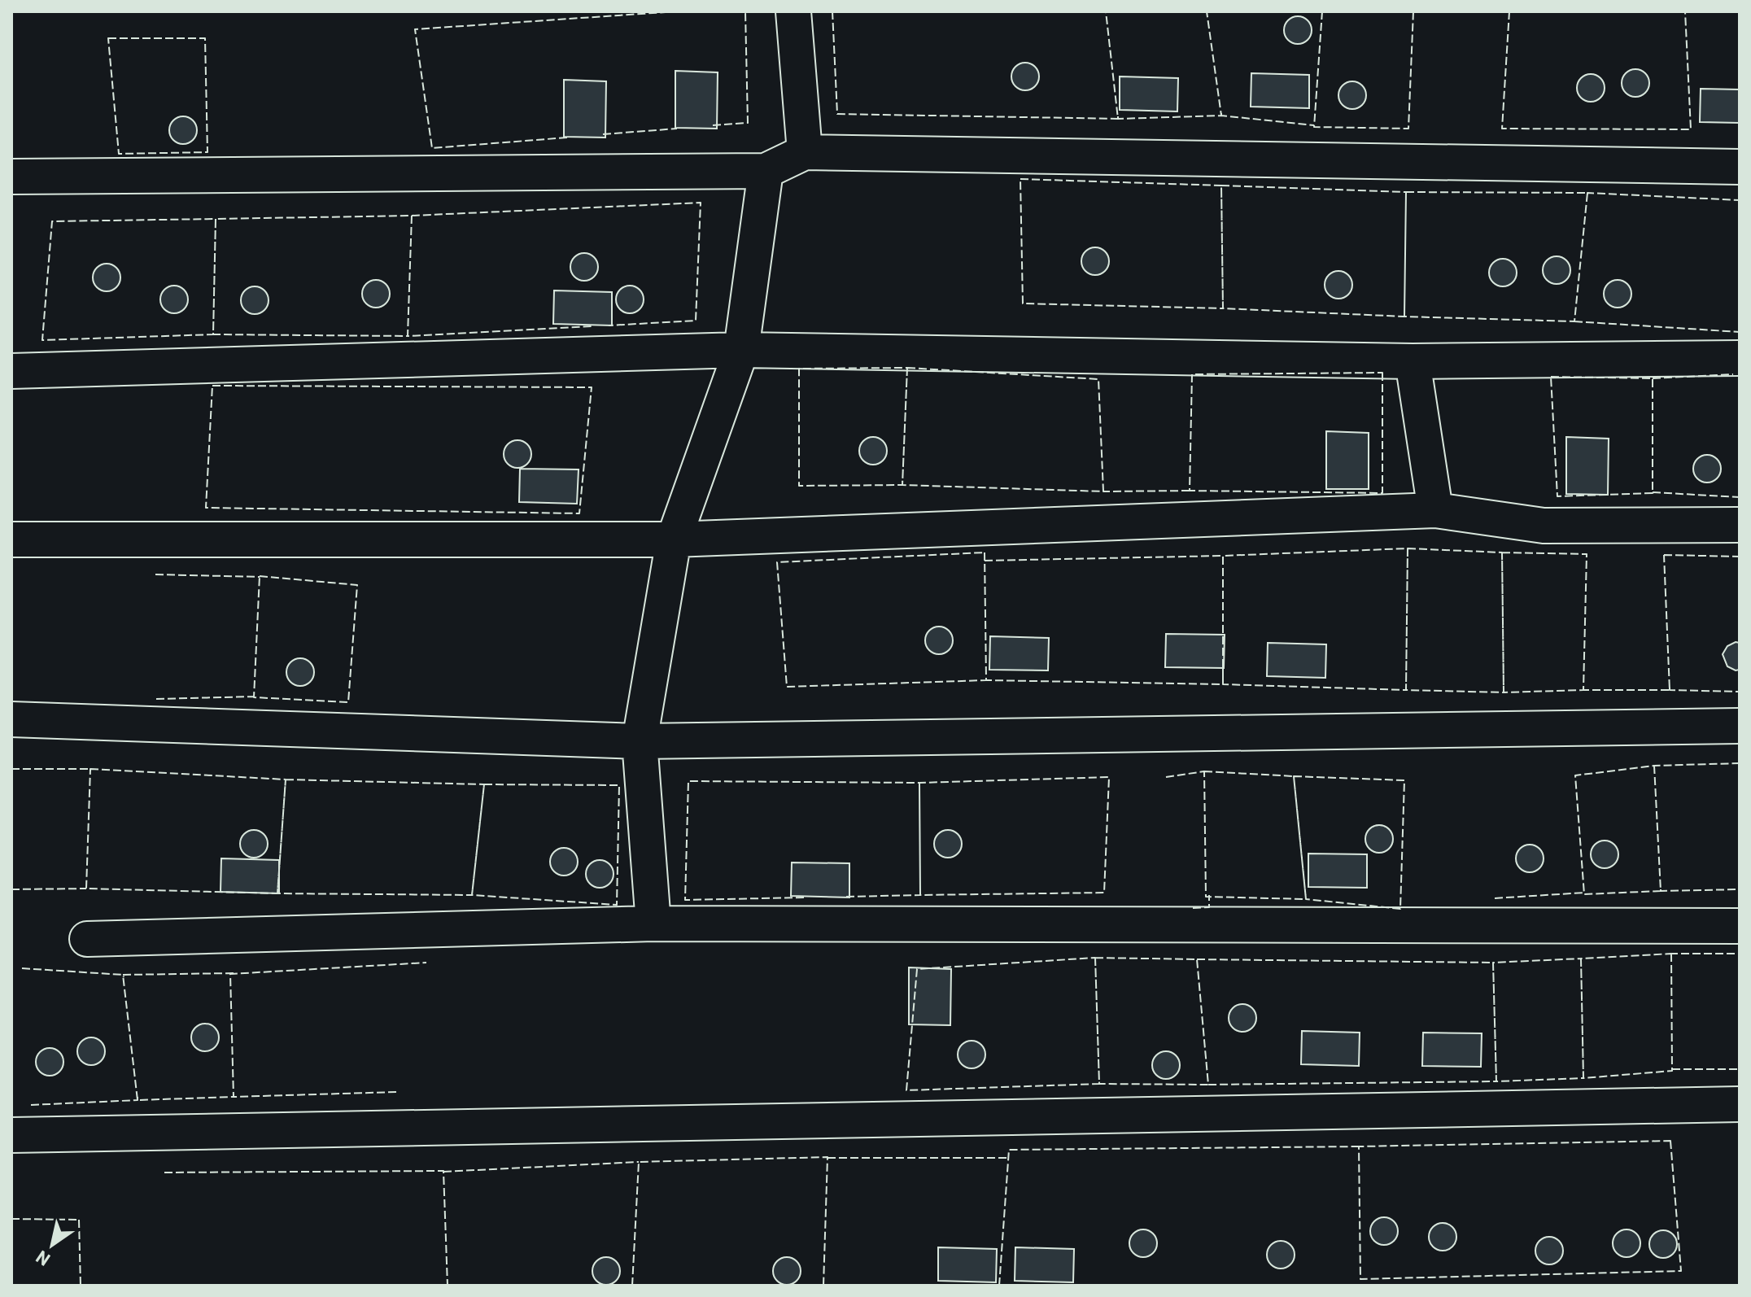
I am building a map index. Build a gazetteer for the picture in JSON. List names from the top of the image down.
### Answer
{
  "north": "bottom left"
}
